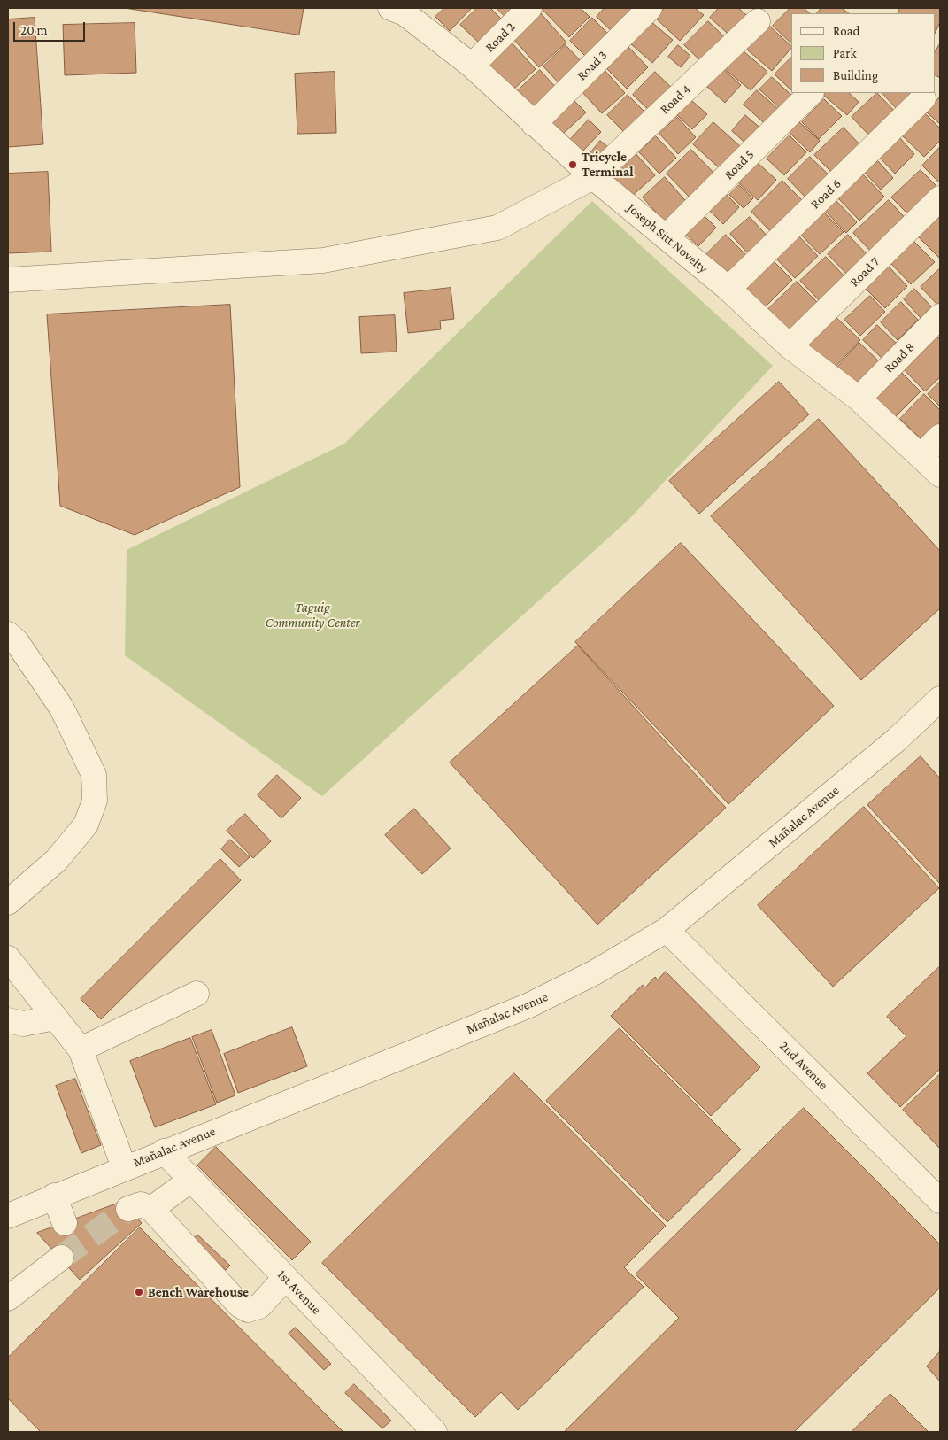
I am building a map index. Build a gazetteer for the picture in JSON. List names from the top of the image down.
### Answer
{
  "streets": {
    "street": [
      "Road 2",
      "Road 3",
      "Road 4",
      "Road 5",
      "Road 6",
      "Joseph Sitt Novelty",
      "Road 7",
      "Road 8",
      "Mañalac Avenue",
      "2nd Avenue",
      "1st Avenue"
    ]
  },
  "crossings": [
    ["Road 2", "Joseph Sitt Novelty"],
    ["Road 3", "Joseph Sitt Novelty"],
    ["Road 4", "Joseph Sitt Novelty"],
    ["Road 5", "Joseph Sitt Novelty"],
    ["Road 6", "Joseph Sitt Novelty"],
    ["Joseph Sitt Novelty", "Road 7"],
    ["Joseph Sitt Novelty", "Road 8"],
    ["Mañalac Avenue", "2nd Avenue"],
    ["Mañalac Avenue", "1st Avenue"]
  ],
  "parks": ["Taguig Community Center"],
  "places": ["Tricycle Terminal", "Bench Warehouse"],
  "legend": ["Road", "Park", "Building"],
  "scale_bar": "20 m"
}
